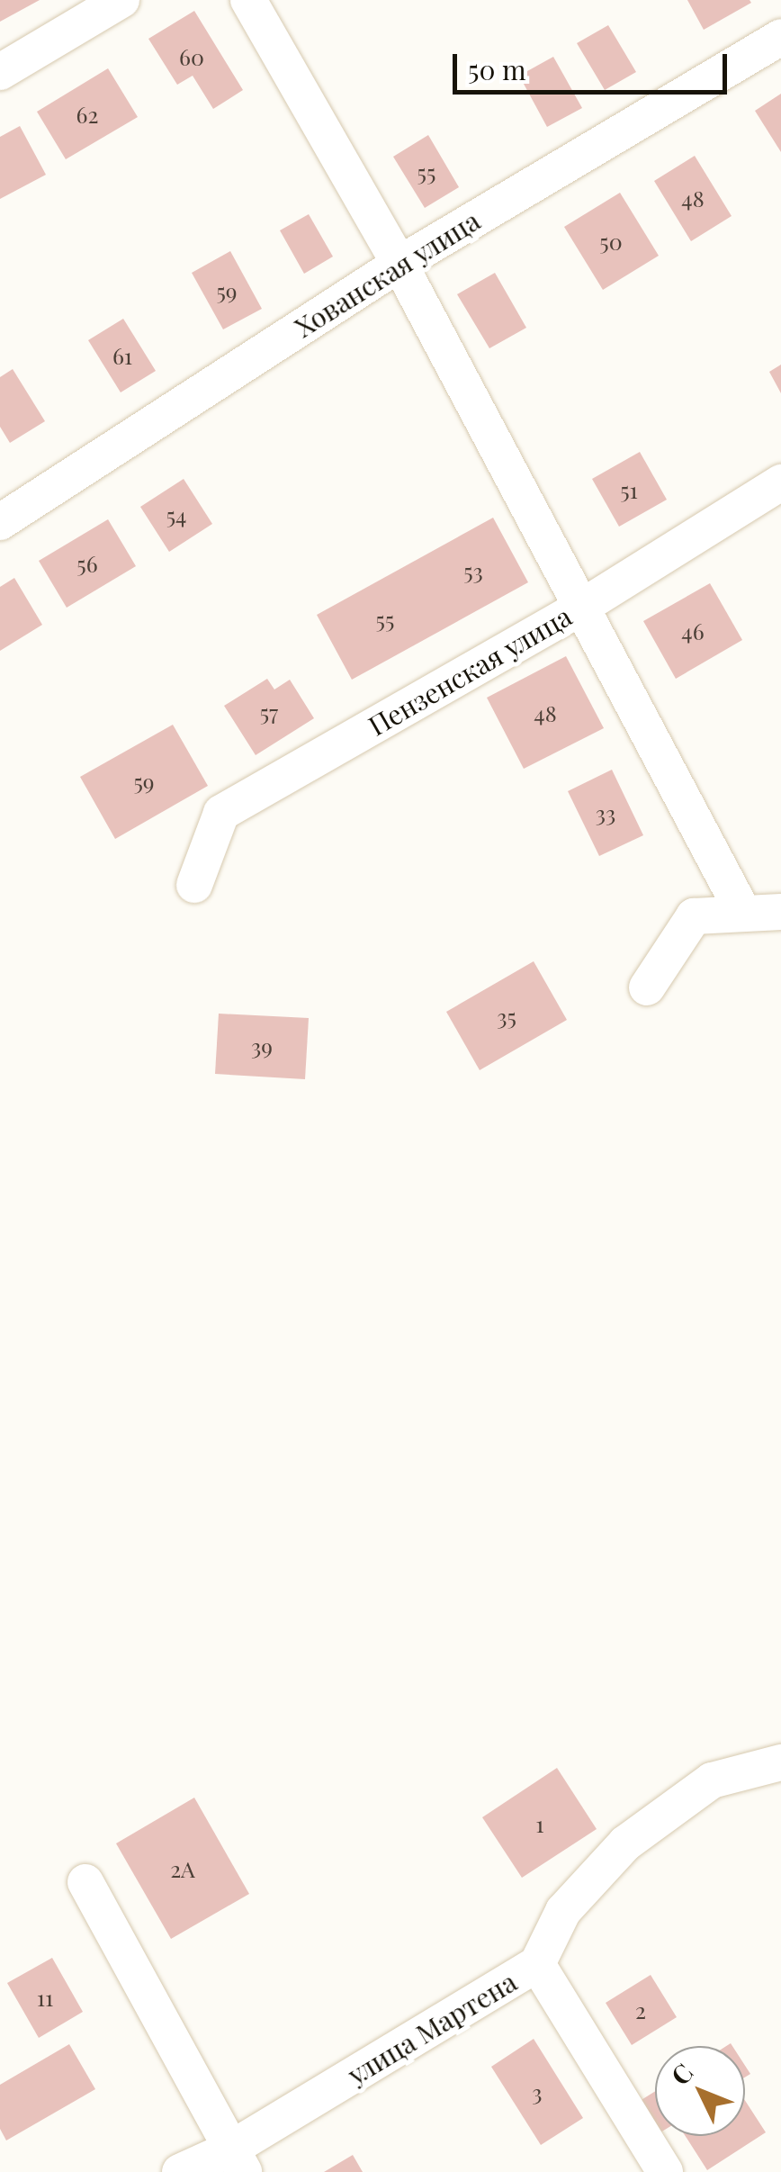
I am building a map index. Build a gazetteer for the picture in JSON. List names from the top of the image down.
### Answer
{
  "streets": {
    "street": ["Хованская улица", "Пензенская улица", "улица Мартена"]
  },
  "house_numbers": [
    "60",
    "62",
    "55",
    "48",
    "50",
    "59",
    "61",
    "51",
    "54",
    "56",
    "53",
    "55",
    "46",
    "57",
    "48",
    "59",
    "33",
    "35",
    "39",
    "1",
    "2А",
    "11",
    "2",
    "3"
  ],
  "scale_bar": "50 m",
  "north": "top left"
}
